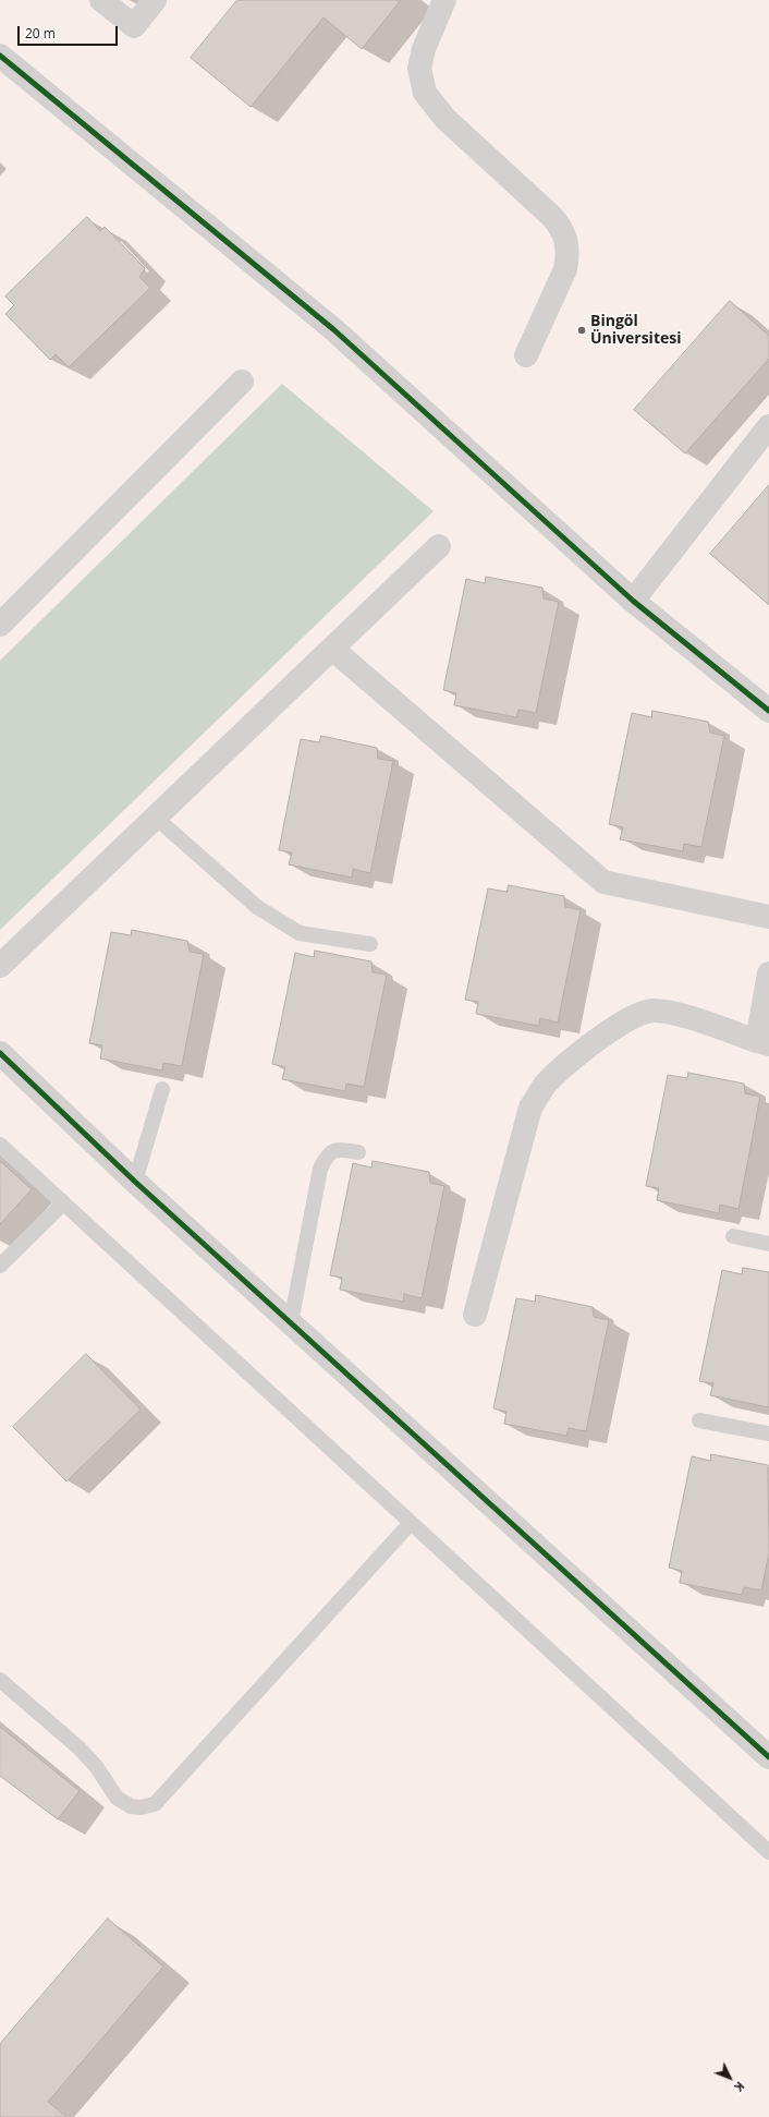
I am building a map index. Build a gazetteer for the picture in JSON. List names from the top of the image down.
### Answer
{
  "places": ["Bingöl Üniversitesi"],
  "scale_bar": "20 m",
  "north": "bottom right"
}
